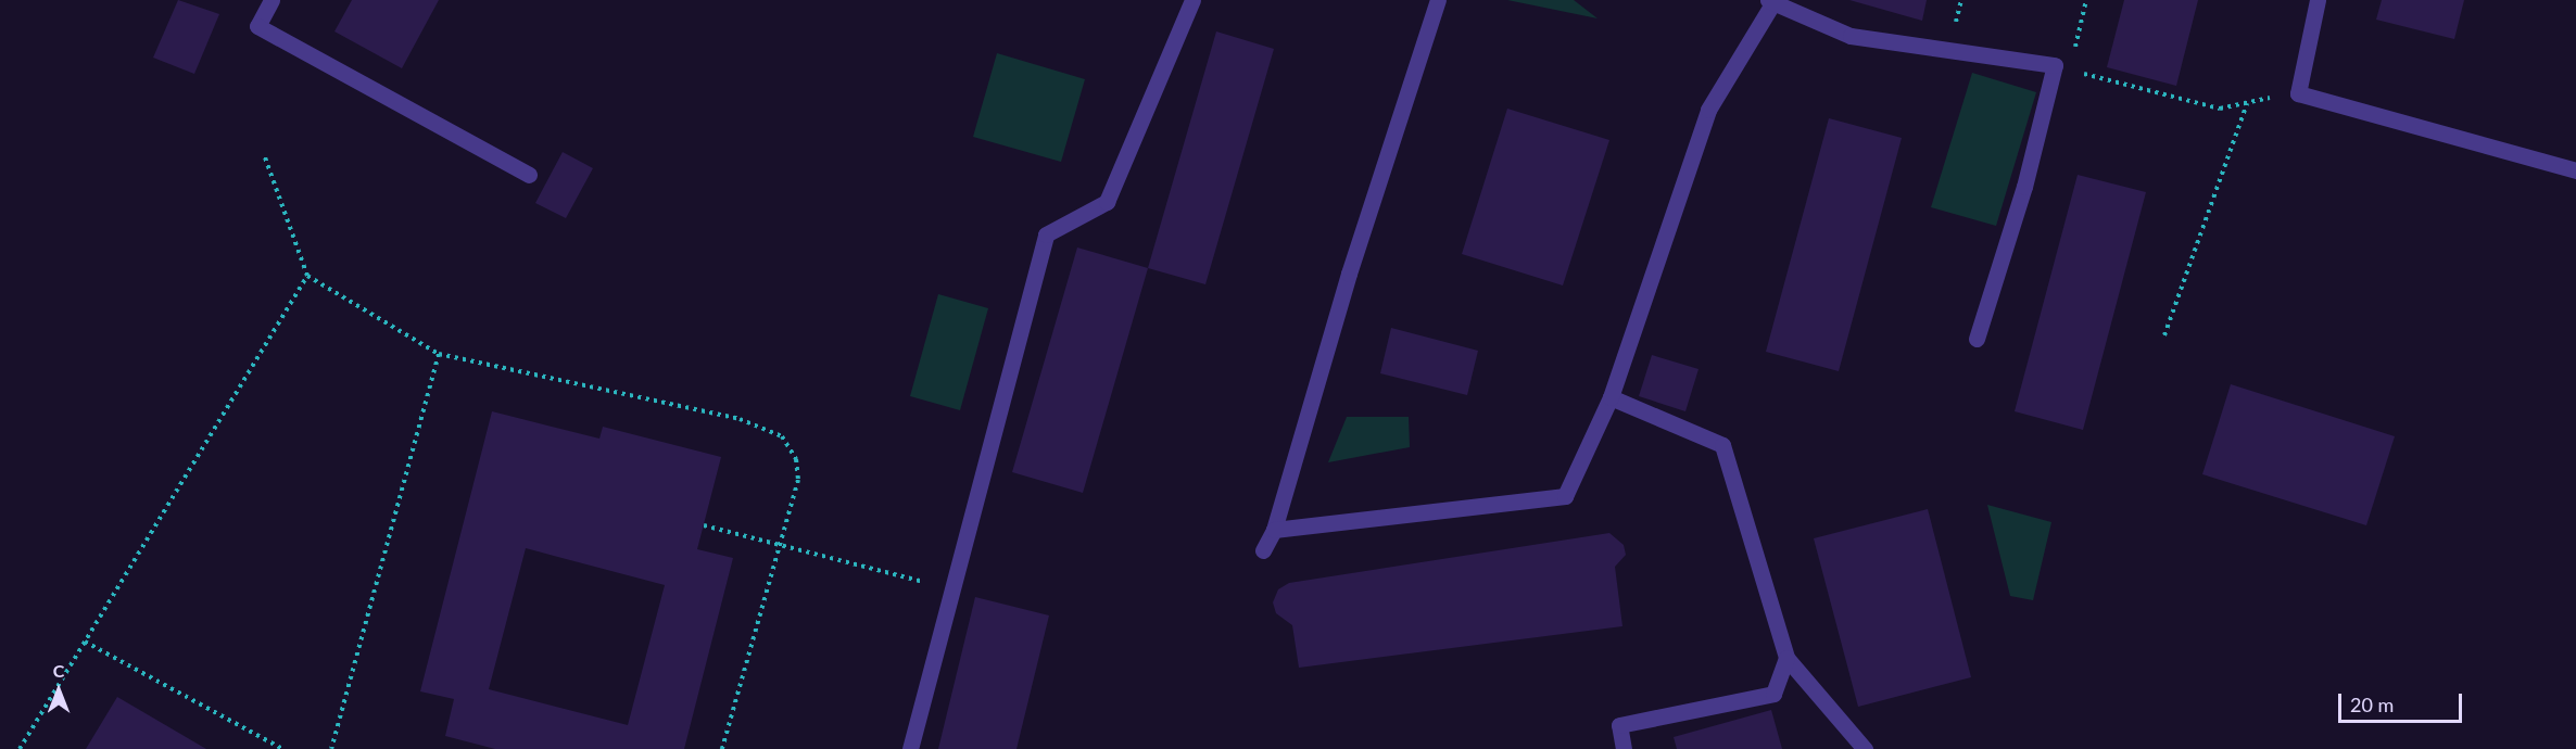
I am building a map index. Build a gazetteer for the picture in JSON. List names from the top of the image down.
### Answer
{
  "scale_bar": "20 m",
  "north": "top"
}
